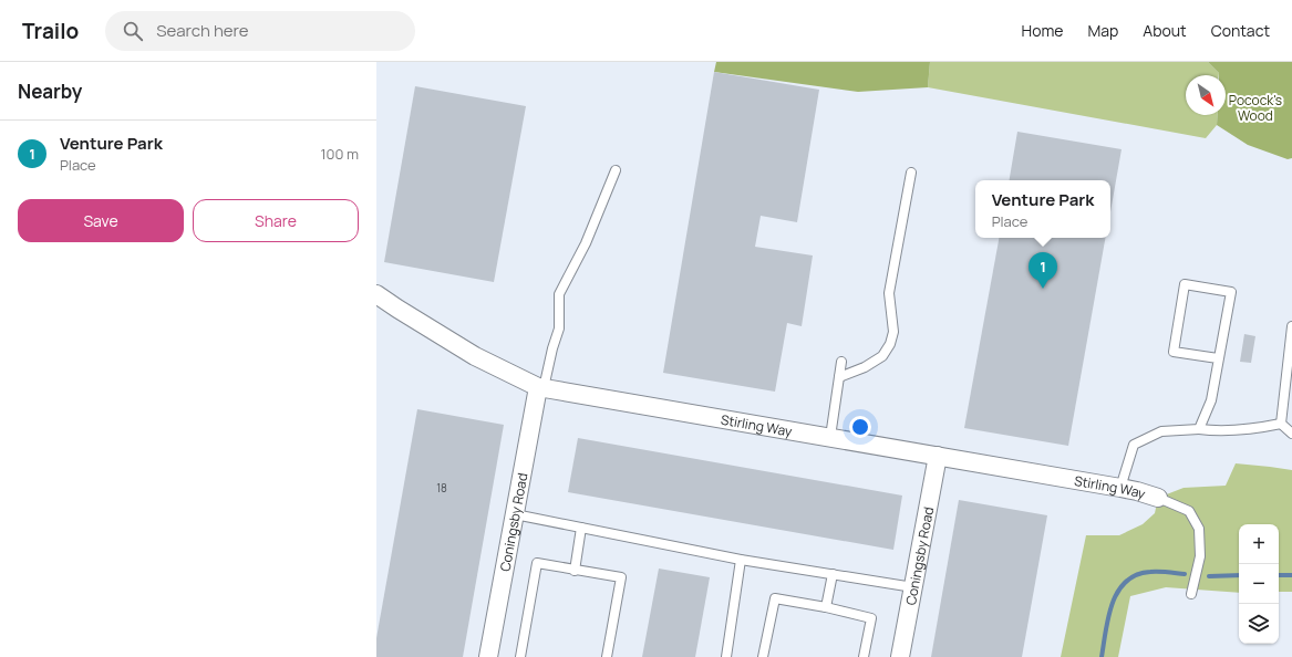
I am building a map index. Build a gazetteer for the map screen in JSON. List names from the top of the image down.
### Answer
{
  "streets": {
    "street": ["Stirling Way", "Coningsby Road"]
  },
  "crossings": [
    ["Stirling Way", "Coningsby Road"]
  ],
  "parks": ["Pocock's Wood"],
  "house_numbers": ["18"],
  "north": "bottom right",
  "page": {
    "header": "Trailo",
    "search": "Search here",
    "nav": [
      "Home",
      "Map",
      "About",
      "Contact"
    ],
    "heading": "Nearby",
    "list": [
      {
        "mark": "1",
        "name": "Venture Park",
        "note": "Place",
        "value": "100 m"
      }
    ],
    "popup": ["Venture Park", "Place"],
    "buttons": ["Save", "Share"],
    "pins": "1",
    "map_buttons": ["+", "−"]
  }
}
